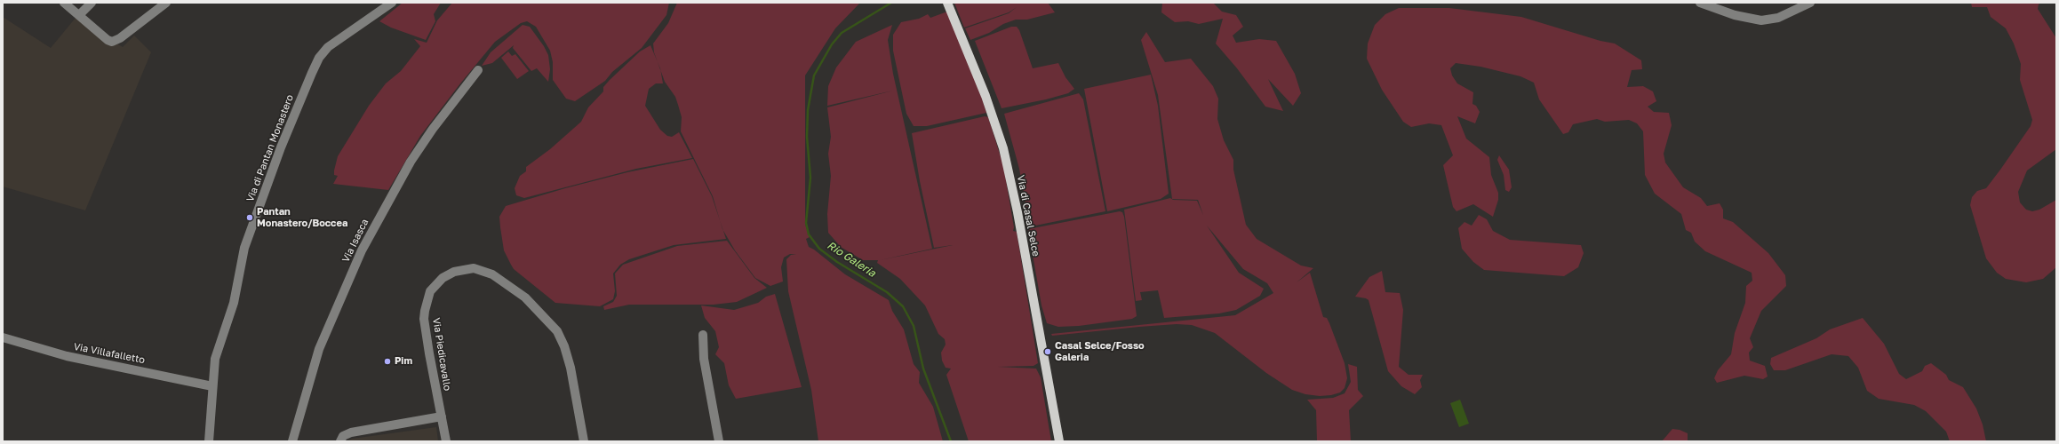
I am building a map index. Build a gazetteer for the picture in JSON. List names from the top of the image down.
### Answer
{
  "streets": {
    "main road": ["Via di Casal Selce"],
    "street": [
      "Via di Pantan Monastero",
      "Via Isasca",
      "Via Villafalletto",
      "Via Piedicavallo"
    ]
  },
  "crossings": [
    ["Via di Pantan Monastero", "Via Villafalletto"]
  ],
  "water": ["Rio Galeria"],
  "places": ["Pantan Monastero/Boccea", "Casal Selce/Fosso Galeria", "Pim"]
}
